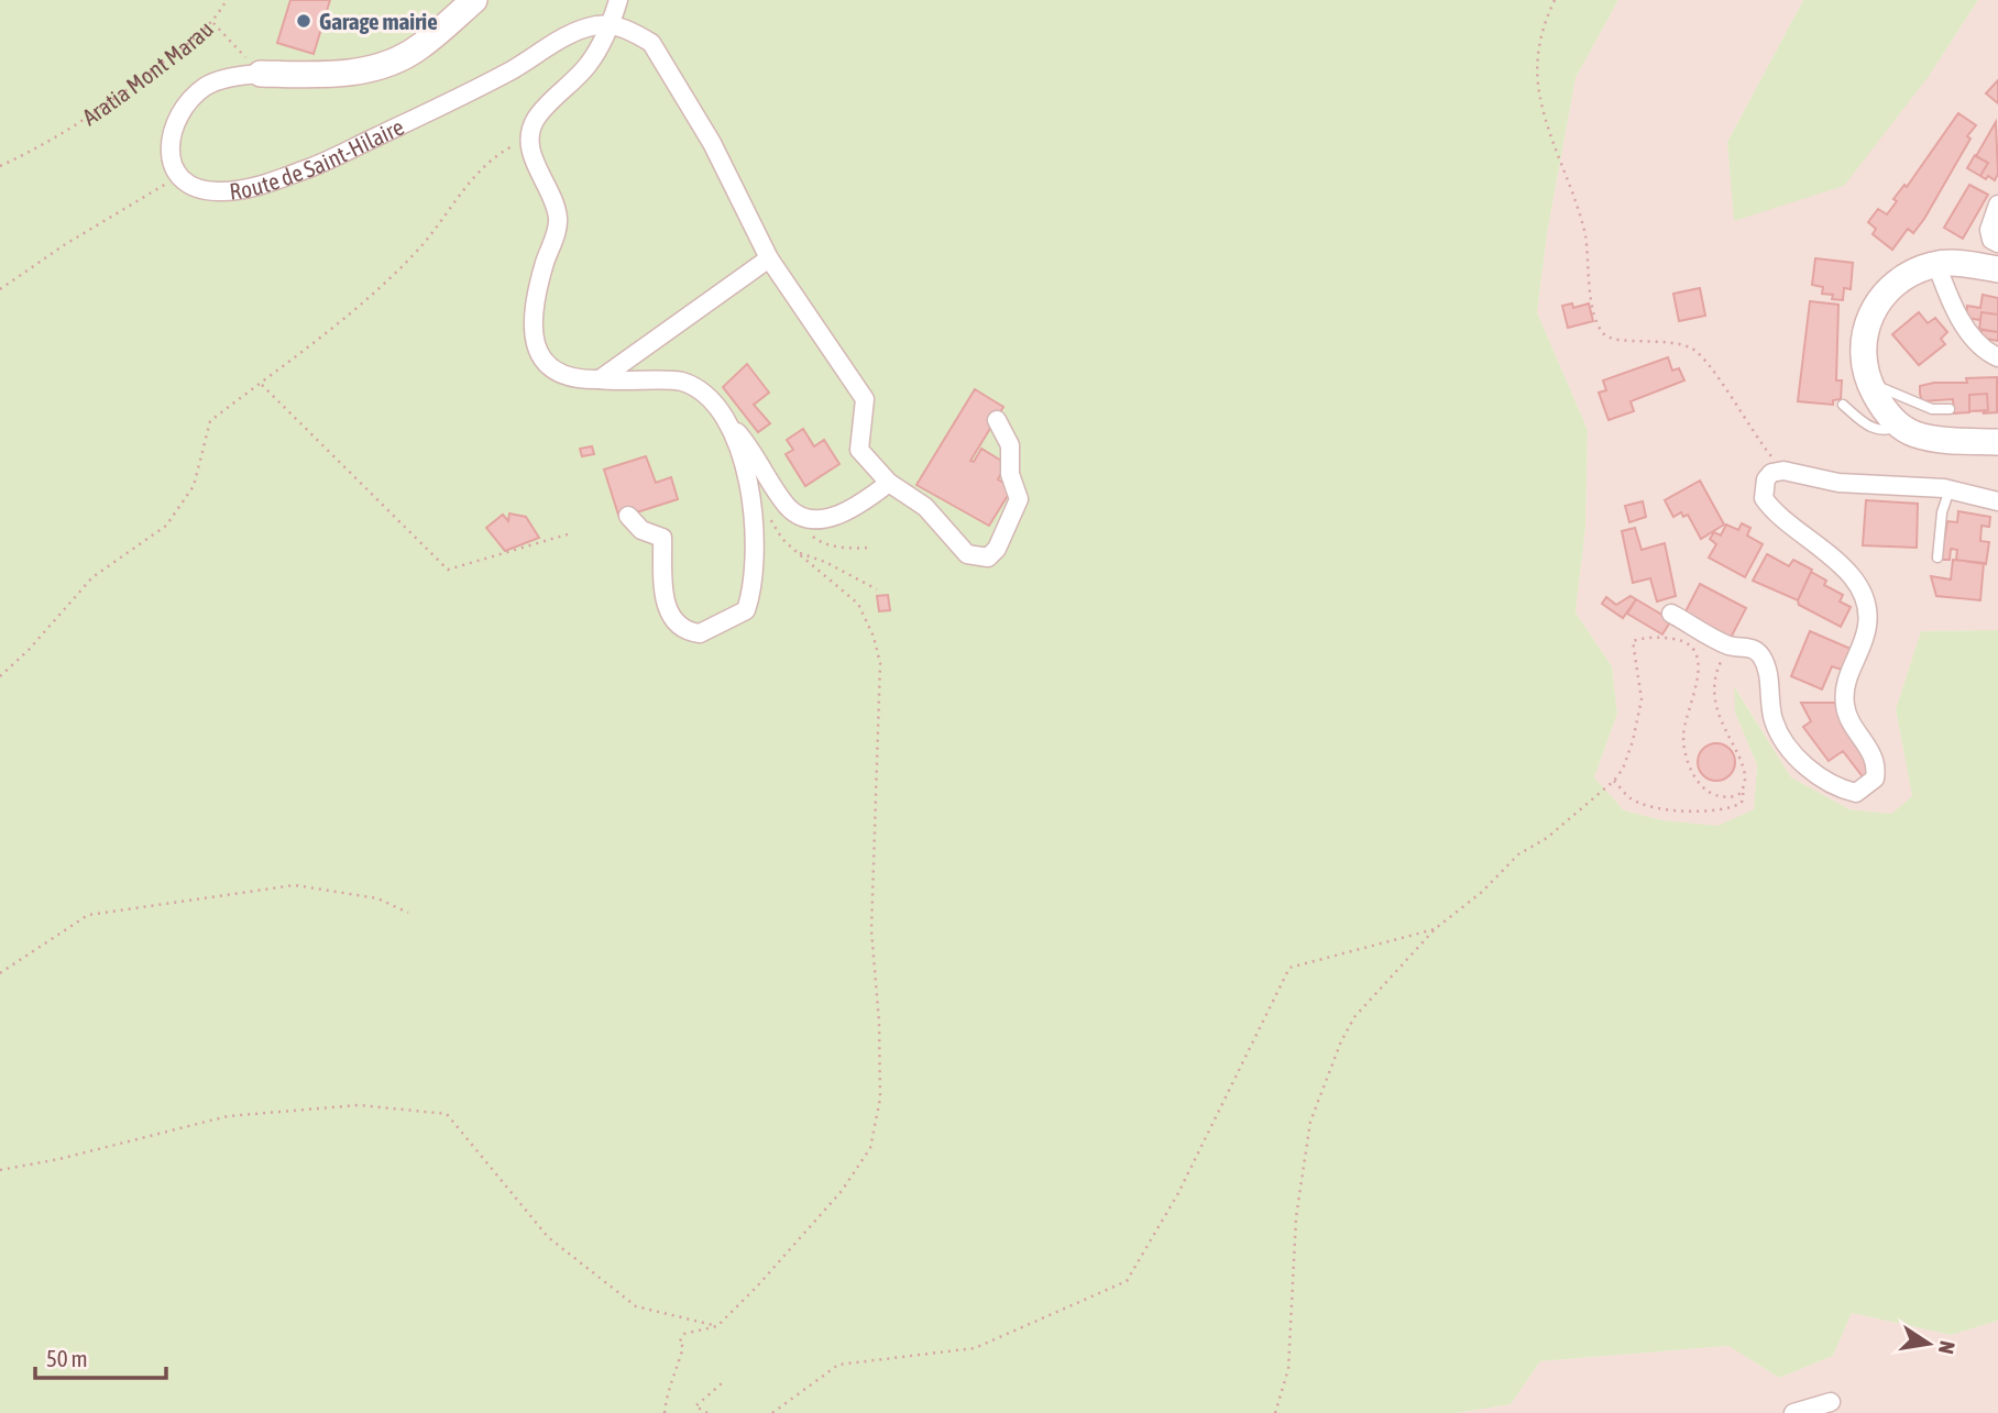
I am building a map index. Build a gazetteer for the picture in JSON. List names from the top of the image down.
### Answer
{
  "streets": {
    "street": ["Route de Saint-Hilaire"],
    "path": ["Aratia Mont Marau"]
  },
  "places": ["Garage mairie"],
  "scale_bar": "50 m",
  "north": "right"
}
